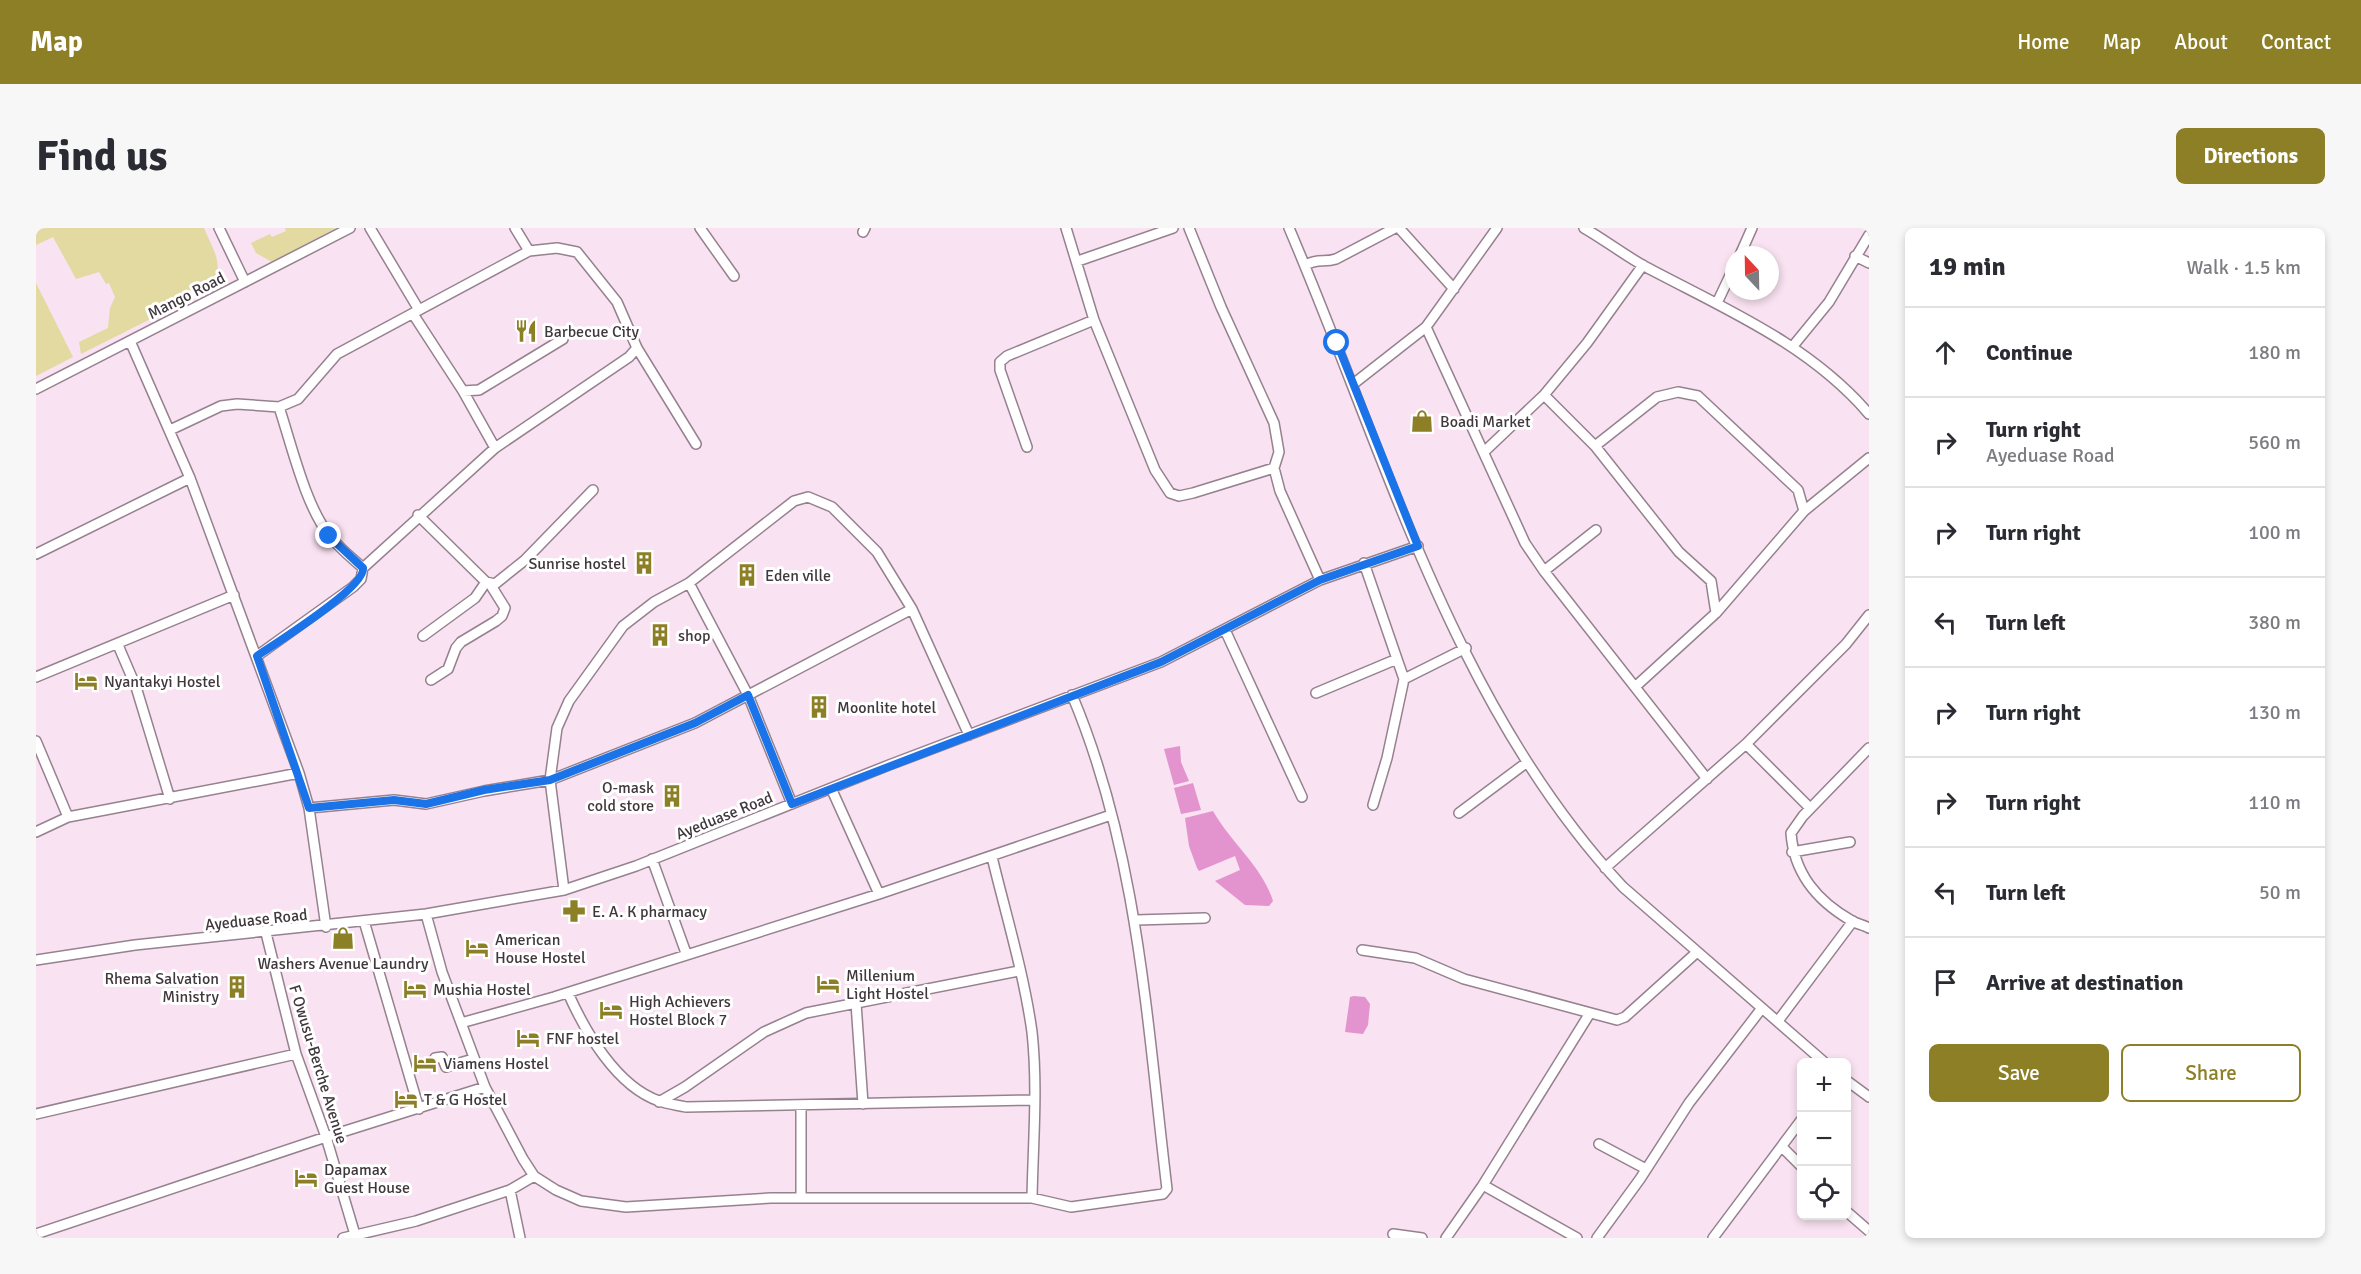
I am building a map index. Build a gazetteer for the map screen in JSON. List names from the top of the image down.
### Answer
{
  "streets": {
    "street": ["Mango Road", "Ayeduase Road", "F Owusu-Berche Avenue"]
  },
  "crossings": [
    ["Ayeduase Road", "F Owusu-Berche Avenue"]
  ],
  "places": {
    "restaurant": ["Barbecue City"],
    "shop": ["Boadi Market", "Washers Avenue Laundry"],
    "building": [
      "Sunrise hostel",
      "Eden ville",
      "shop",
      "Moonlite hotel",
      "O-mask cold store",
      "Rhema Salvation Ministry"
    ],
    "hotel": [
      "Nyantakyi Hostel",
      "American House Hostel",
      "Millenium Light Hostel",
      "Mushia Hostel",
      "High Achievers Hostel Block 7",
      "FNF hostel",
      "Viamens Hostel",
      "T & G Hostel",
      "Dapamax Guest House"
    ],
    "pharmacy": ["E. A. K pharmacy"]
  },
  "north": "top",
  "page": {
    "header": "Map",
    "nav": [
      "Home",
      "Map",
      "About",
      "Contact"
    ],
    "buttons": [
      "Directions",
      ["Save", "Share"]
    ],
    "title": "Find us",
    "heading": ["19 min", "Walk · 1.5 km"],
    "list": [
      ["Continue", "180 m"],
      ["Turn right", "Ayeduase Road", "560 m"],
      ["Turn right", "100 m"],
      ["Turn left", "380 m"],
      ["Turn right", "130 m"],
      ["Turn right", "110 m"],
      ["Turn left", "50 m"],
      "Arrive at destination"
    ],
    "map_buttons": ["+", "−"]
  }
}
